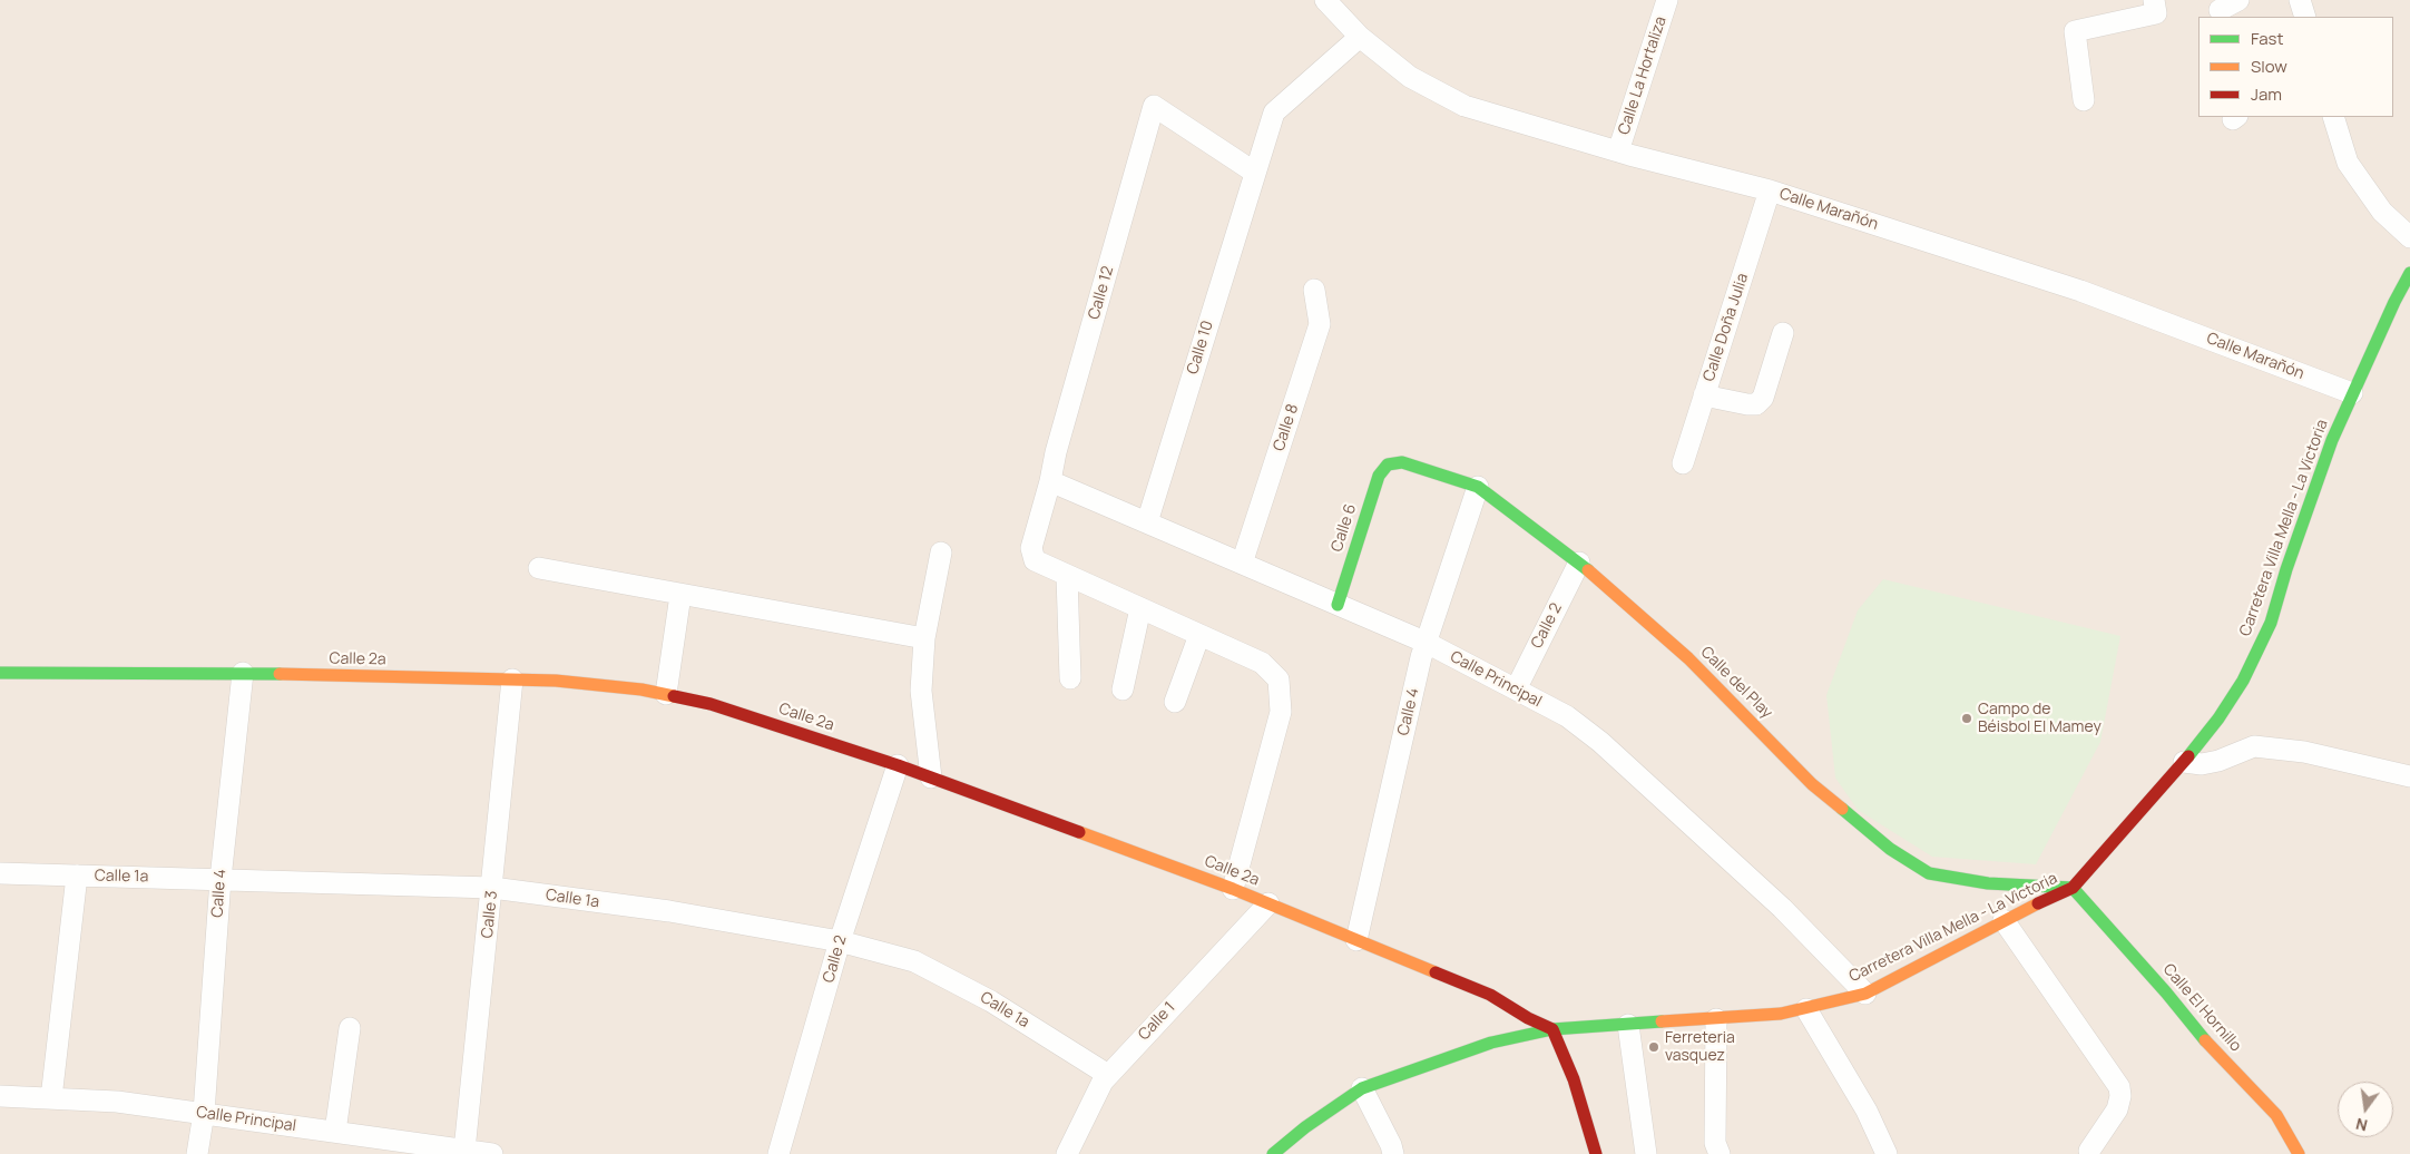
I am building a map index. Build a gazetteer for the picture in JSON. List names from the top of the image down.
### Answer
{
  "streets": {
    "street": [
      "Calle La Hortaliza",
      "Calle Marañón",
      "Calle 12",
      "Calle Doña Julia",
      "Calle 10",
      "Calle 8",
      "Calle 6",
      "Carretera Villa Mella - La Victoria",
      "Calle 2",
      "Calle 2a",
      "Calle Principal",
      "Calle del Play",
      "Calle 4",
      "Calle 1a",
      "Calle 3",
      "Calle El Hornillo",
      "Calle 1"
    ]
  },
  "crossings": [
    ["Calle La Hortaliza", "Calle Marañón"],
    ["Calle Marañón", "Calle Doña Julia"],
    ["Calle Marañón", "Calle 10"],
    ["Calle Marañón", "Carretera Villa Mella - La Victoria"],
    ["Calle 12", "Calle 10"],
    ["Calle 12", "Calle 2a"],
    ["Calle 12", "Calle Principal"],
    ["Calle 10", "Calle Principal"],
    ["Calle 8", "Calle Principal"],
    ["Calle 6", "Calle Principal"],
    ["Calle 6", "Calle del Play"],
    ["Carretera Villa Mella - La Victoria", "Calle 2a"],
    ["Carretera Villa Mella - La Victoria", "Calle Principal"],
    ["Carretera Villa Mella - La Victoria", "Calle del Play"],
    ["Carretera Villa Mella - La Victoria", "Calle El Hornillo"],
    ["Calle 2", "Calle 2a"],
    ["Calle 2", "Calle Principal"],
    ["Calle 2", "Calle del Play"],
    ["Calle 2", "Calle 1a"],
    ["Calle 2a", "Calle 4"],
    ["Calle 2a", "Calle 3"],
    ["Calle 2a", "Calle 1"],
    ["Calle Principal", "Calle 4"],
    ["Calle Principal", "Calle 3"],
    ["Calle del Play", "Calle 4"],
    ["Calle del Play", "Calle El Hornillo"],
    ["Calle 4", "Calle 1a"],
    ["Calle 1a", "Calle 3"],
    ["Calle 1a", "Calle 1"]
  ],
  "places": ["Campo de Béisbol El Mamey", "Ferreteria vasquez"],
  "legend": ["Fast", "Slow", "Jam"],
  "north": "bottom"
}
